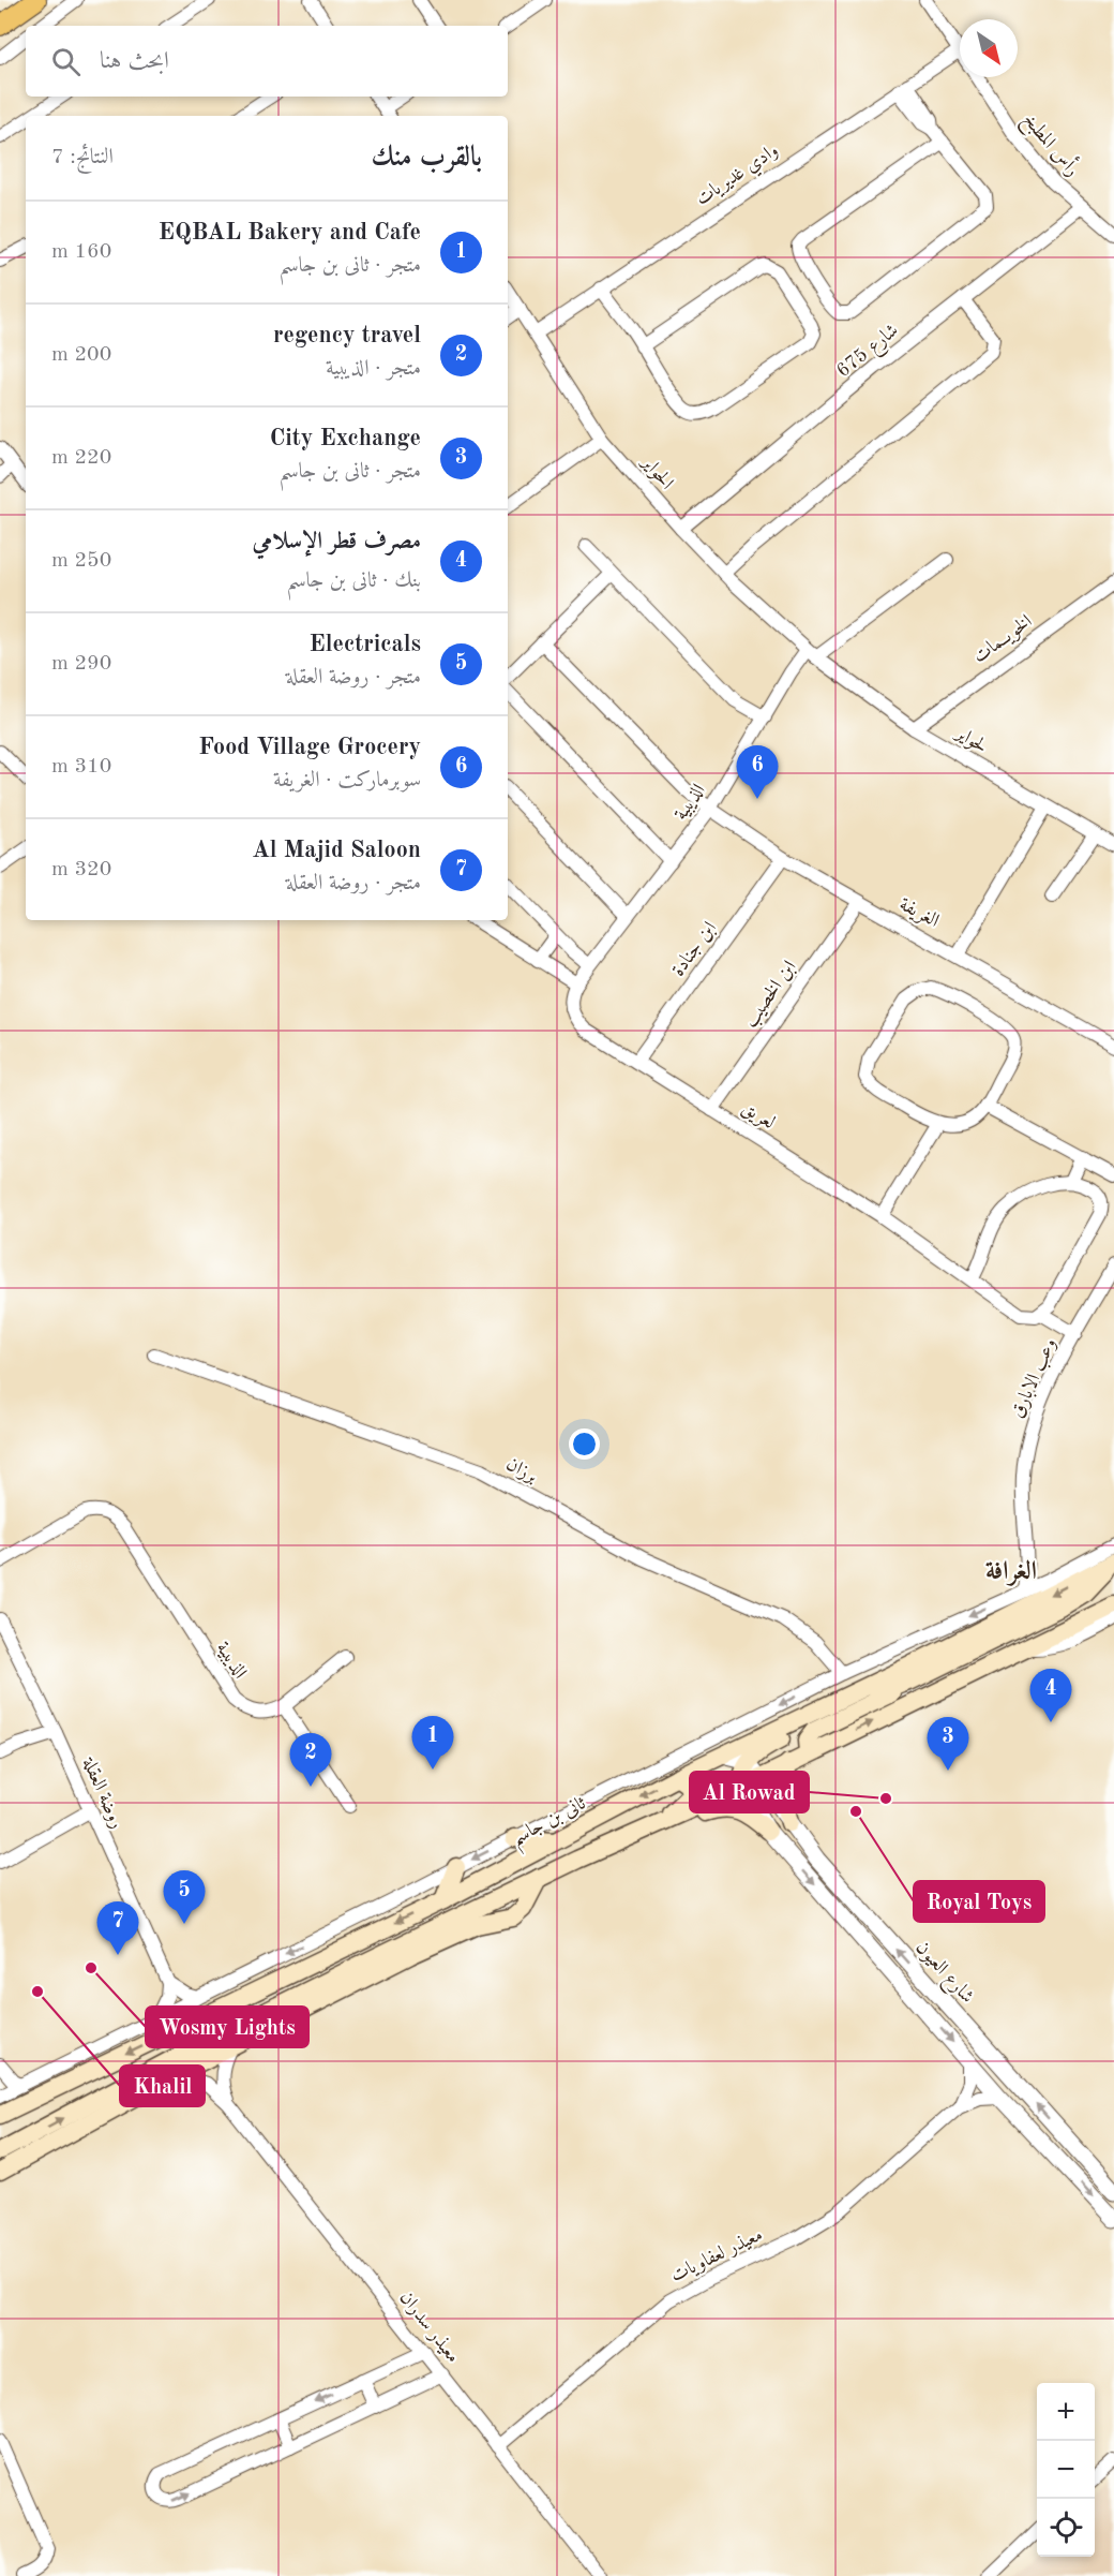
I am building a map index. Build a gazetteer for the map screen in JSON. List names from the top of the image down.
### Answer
{
  "streets": {
    "main road": ["ثانى بن جاسم"],
    "street": [
      "رأس المطبخ",
      "وادي غديريات",
      "شارع 675",
      "الحواير",
      "الخويــمات",
      "لحواير",
      "الذيبية",
      "الغريفة",
      "ابن جنادة",
      "ابن الخصيب",
      "لعريق",
      "وعب الابارق",
      "برزان",
      "روضة العقلة",
      "شارع العيون",
      "معيذر لعفاويات",
      "معيذر سدران"
    ]
  },
  "crossings": [
    ["رأس المطبخ", "وادي غديريات"],
    ["رأس المطبخ", "شارع 675"],
    ["وادي غديريات", "الحواير"],
    ["شارع 675", "الحواير"],
    ["الحواير", "لحواير"],
    ["الحواير", "الذيبية"],
    ["الخويــمات", "لحواير"],
    ["لحواير", "الذيبية"],
    ["الذيبية", "الغريفة"],
    ["الذيبية", "لعريق"],
    ["الغريفة", "ابن جنادة"],
    ["الغريفة", "ابن الخصيب"],
    ["ابن جنادة", "لعريق"],
    ["ابن الخصيب", "لعريق"],
    ["لعريق", "وعب الابارق"],
    ["وعب الابارق", "ثانى بن جاسم"],
    ["برزان", "ثانى بن جاسم"],
    ["ثانى بن جاسم", "شارع العيون"],
    ["شارع العيون", "معيذر لعفاويات"],
    ["معيذر لعفاويات", "معيذر سدران"]
  ],
  "one_way": ["ثانى بن جاسم"],
  "districts": ["الغرافة"],
  "places": [
    "Al Rowad",
    "Royal Toys",
    "Wosmy Lights",
    "Khalil"
  ],
  "north": "bottom right",
  "page": {
    "search": "ابحث هنا",
    "heading": ["بالقرب منك", "النتائج: 7"],
    "list": [
      {
        "mark": "1",
        "name": "EQBAL Bakery and Cafe",
        "note": "متجر · ثانى بن جاسم",
        "value": "160 m"
      },
      {
        "mark": "2",
        "name": "regency travel",
        "note": "متجر · الذيبية",
        "value": "200 m"
      },
      {
        "mark": "3",
        "name": "City Exchange",
        "note": "متجر · ثانى بن جاسم",
        "value": "220 m"
      },
      {
        "mark": "4",
        "name": "مصرف قطر الإسلامي",
        "note": "بنك · ثانى بن جاسم",
        "value": "250 m"
      },
      {
        "mark": "5",
        "name": "Electricals",
        "note": "متجر · روضة العقلة",
        "value": "290 m"
      },
      {
        "mark": "6",
        "name": "Food Village Grocery",
        "note": "سوبرماركت · الغريفة",
        "value": "310 m"
      },
      {
        "mark": "7",
        "name": "Al Majid Saloon",
        "note": "متجر · روضة العقلة",
        "value": "320 m"
      }
    ],
    "pins": [
      "6",
      "4",
      "1",
      "3",
      "2",
      "5",
      "7"
    ],
    "map_buttons": ["+", "−"]
  }
}
